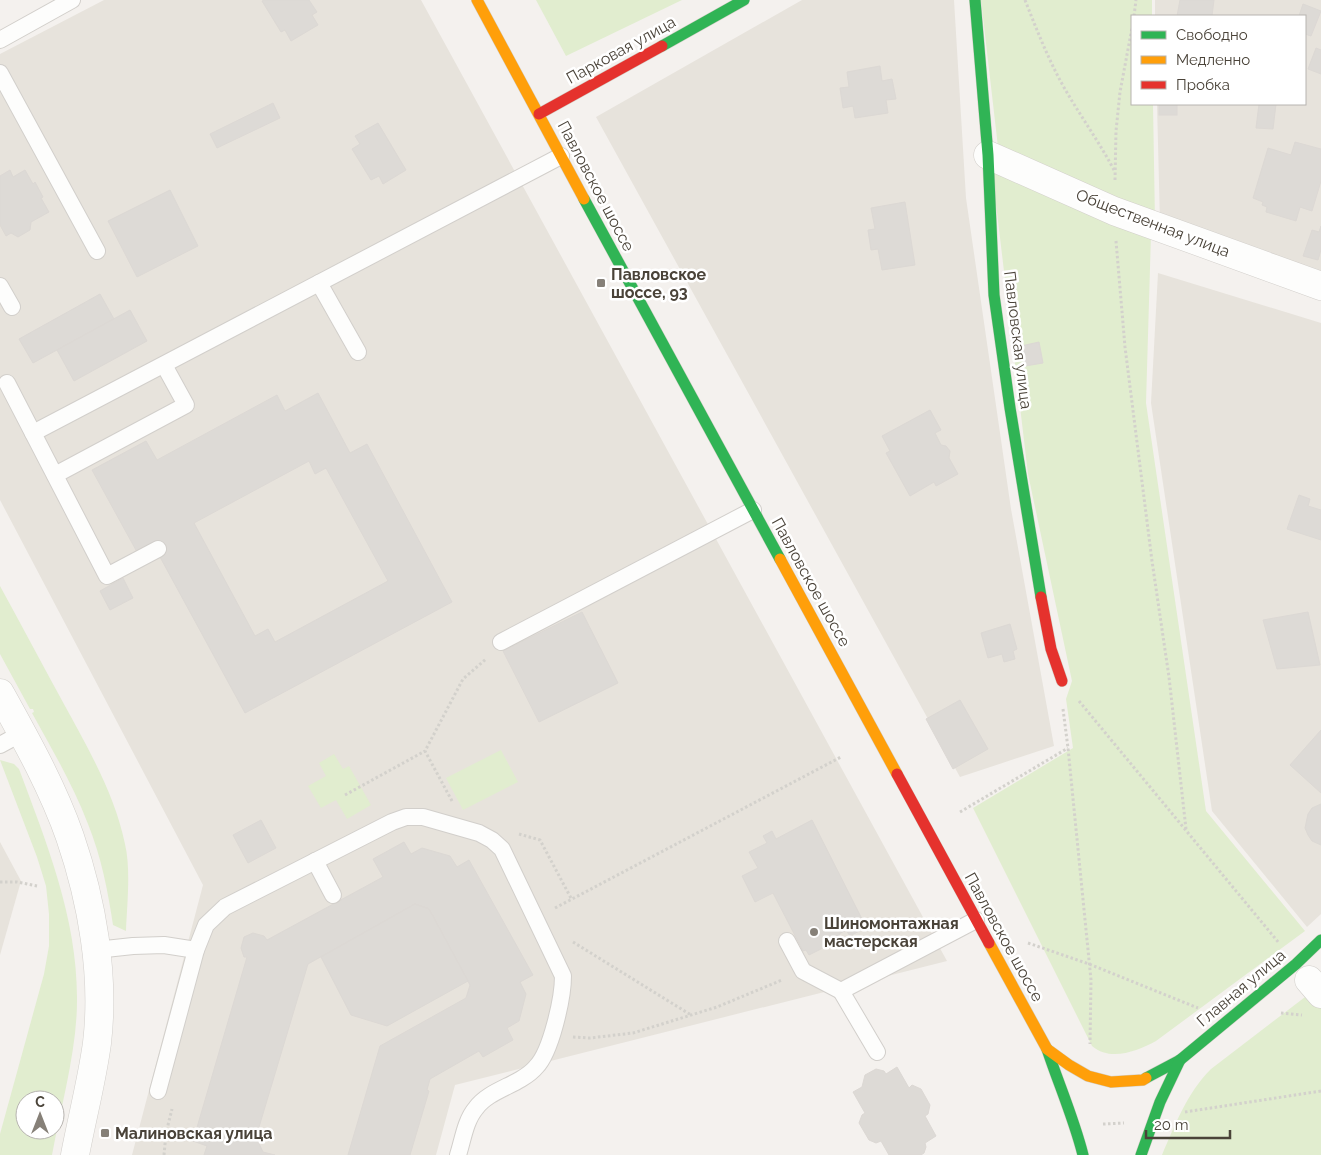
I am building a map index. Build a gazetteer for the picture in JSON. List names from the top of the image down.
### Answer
{
  "streets": {
    "main road": [
      "Парковая улица",
      "Павловское шоссе",
      "Павловская улица",
      "Главная улица"
    ],
    "street": ["Общественная улица"]
  },
  "crossings": [
    ["Парковая улица", "Павловское шоссе"],
    ["Павловское шоссе", "Главная улица"],
    ["Общественная улица", "Павловская улица"]
  ],
  "places": {
    "transit": ["Павловское шоссе, 93", "Малиновская улица"],
    "other": ["Шиномонтажная мастерская"]
  },
  "legend": ["Свободно", "Медленно", "Пробка"],
  "scale_bar": "20 m",
  "north": "top"
}
